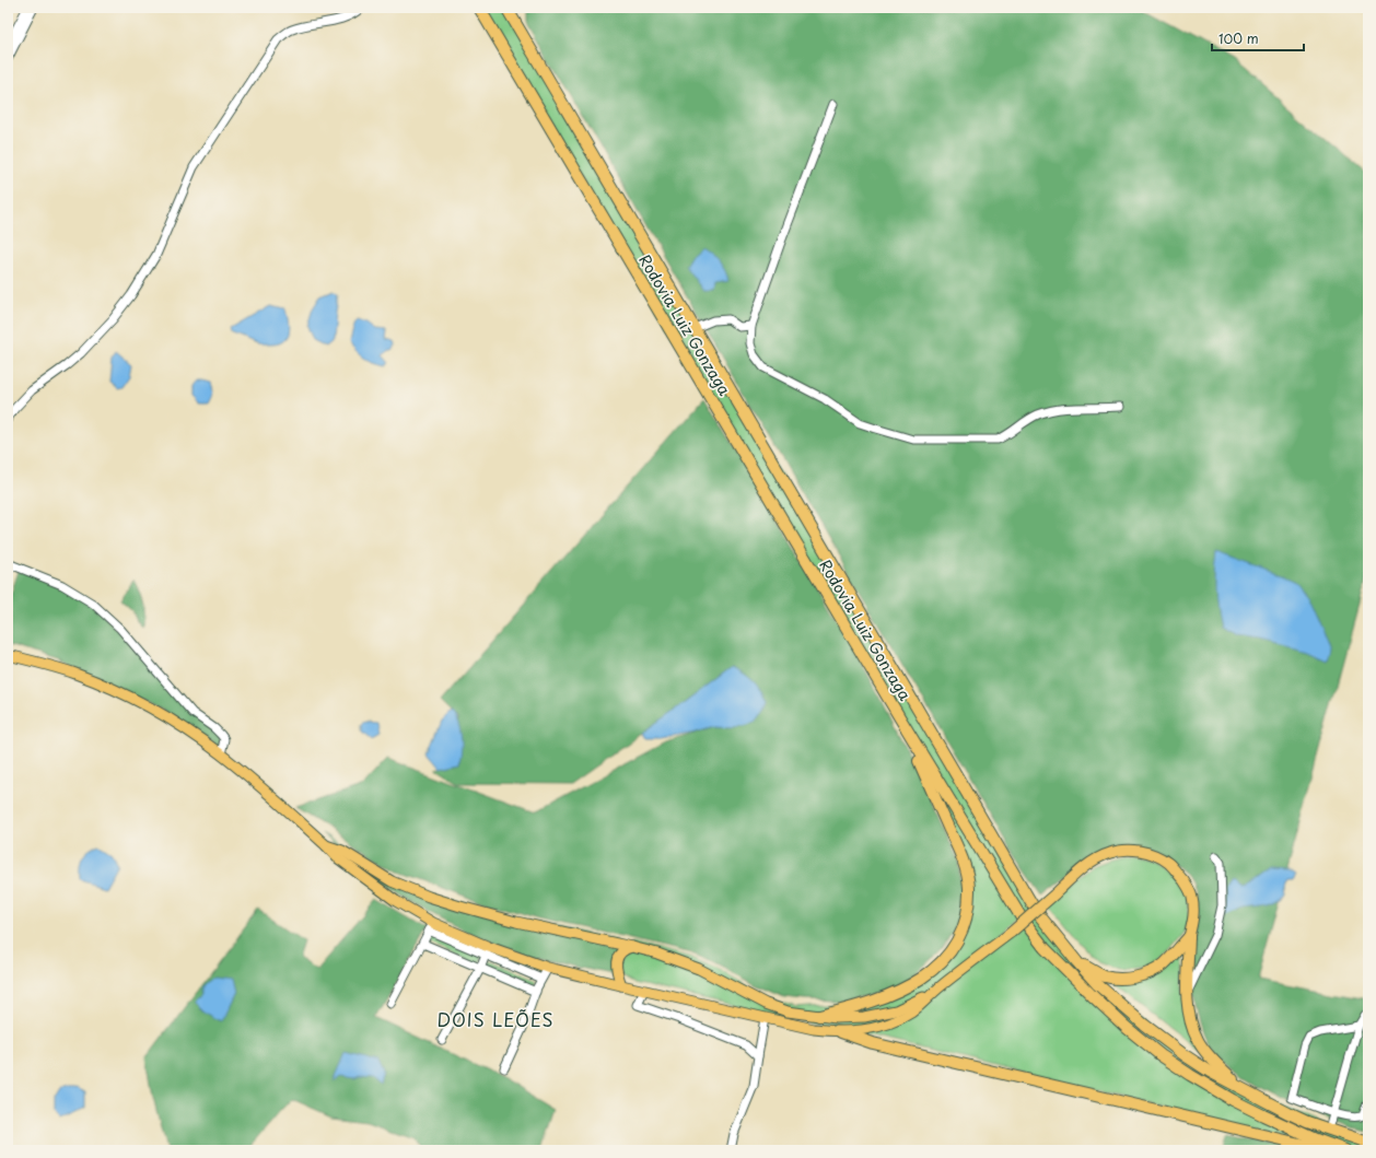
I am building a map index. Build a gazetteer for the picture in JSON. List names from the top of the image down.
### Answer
{
  "streets": {
    "highway": ["Rodovia Luiz Gonzaga"]
  },
  "districts": ["DOIS LEÕES"],
  "scale_bar": "100 m"
}
